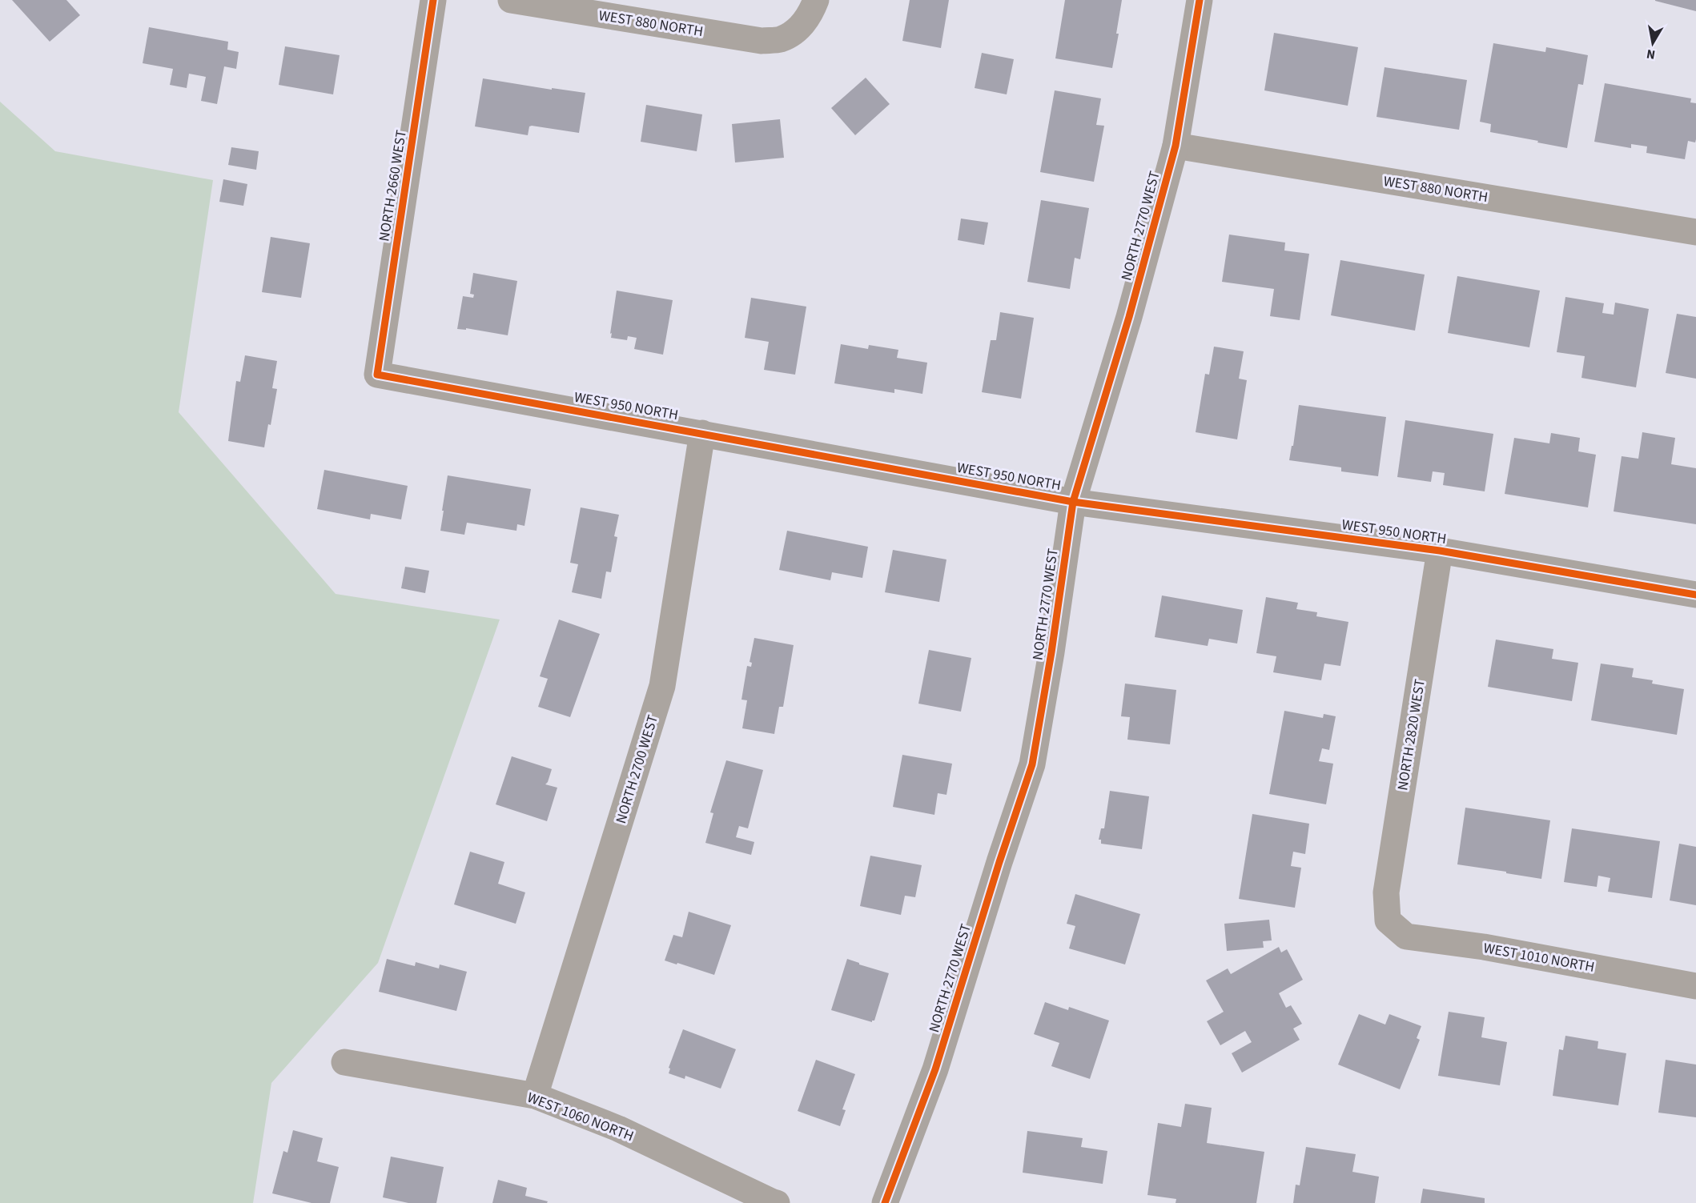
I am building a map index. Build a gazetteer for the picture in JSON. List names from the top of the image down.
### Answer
{
  "streets": {
    "street": [
      "WEST 880 NORTH",
      "NORTH 2660 WEST",
      "NORTH 2770 WEST",
      "WEST 950 NORTH",
      "NORTH 2820 WEST",
      "NORTH 2700 WEST",
      "WEST 1010 NORTH",
      "WEST 1060 NORTH"
    ]
  },
  "crossings": [
    ["WEST 880 NORTH", "NORTH 2770 WEST"],
    ["NORTH 2660 WEST", "WEST 950 NORTH"],
    ["NORTH 2770 WEST", "WEST 950 NORTH"],
    ["WEST 950 NORTH", "NORTH 2820 WEST"],
    ["WEST 950 NORTH", "NORTH 2700 WEST"],
    ["NORTH 2820 WEST", "WEST 1010 NORTH"],
    ["NORTH 2700 WEST", "WEST 1060 NORTH"]
  ],
  "north": "bottom"
}
